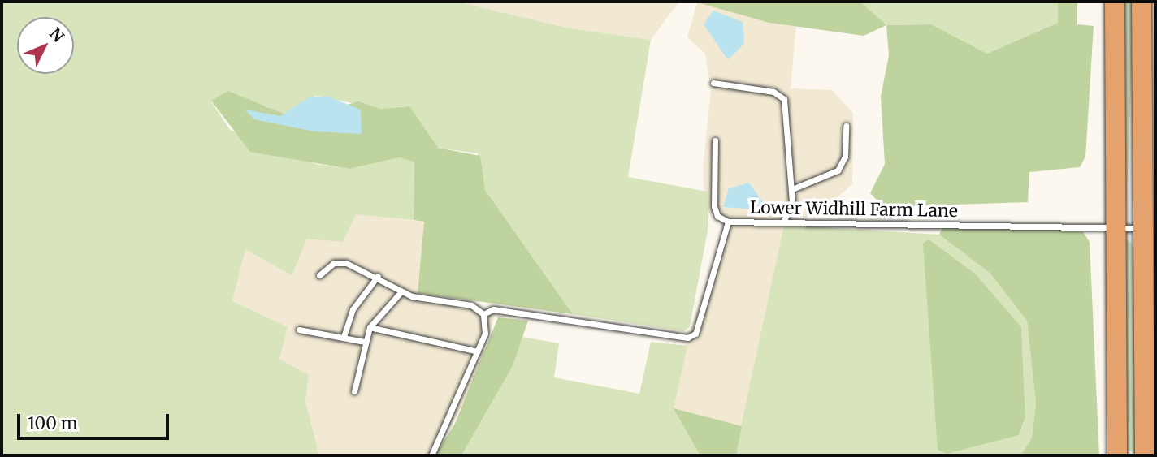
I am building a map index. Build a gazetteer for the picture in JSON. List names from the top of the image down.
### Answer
{
  "streets": {
    "lane": ["Lower Widhill Farm Lane"]
  },
  "scale_bar": "100 m",
  "north": "top right"
}
